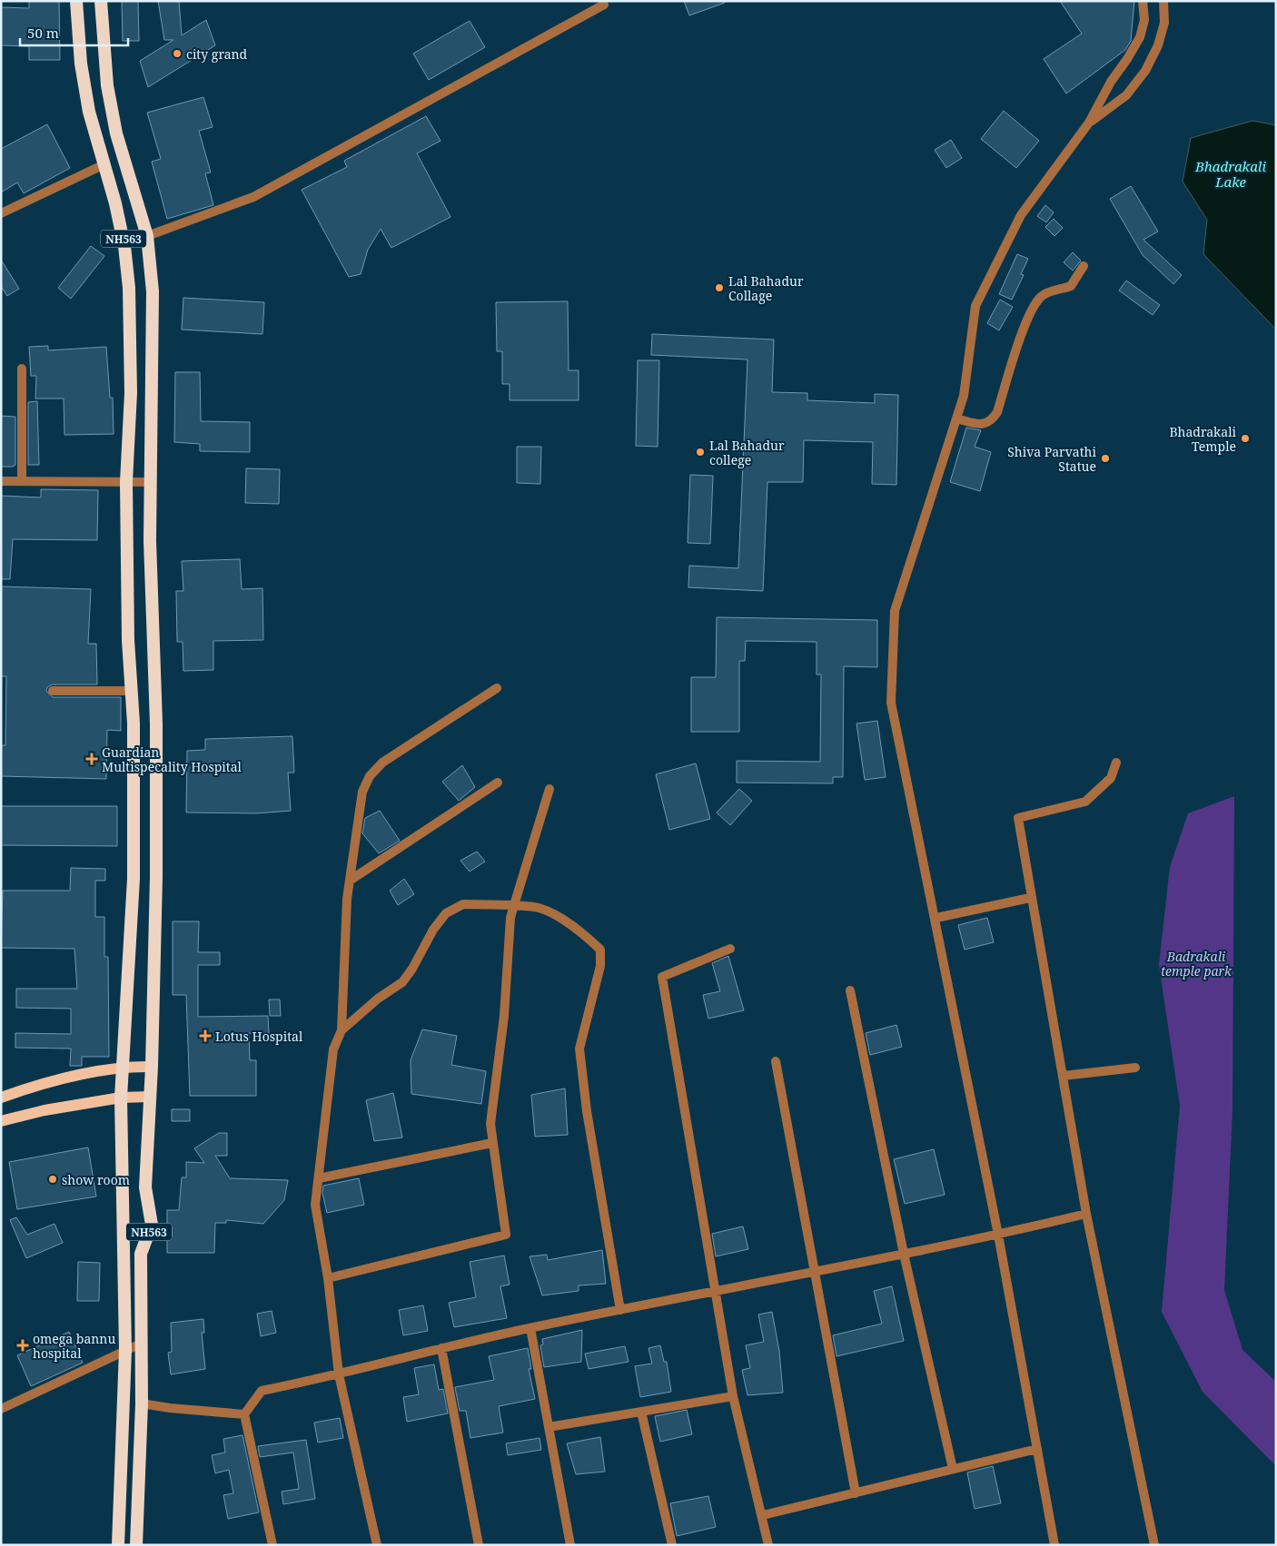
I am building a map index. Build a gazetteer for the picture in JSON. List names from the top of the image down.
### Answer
{
  "streets": {
    "highway": ["NH563"]
  },
  "water": ["Bhadrakali Lake"],
  "parks": ["Badrakali temple park"],
  "places": {
    "other": [
      "city grand",
      "Lal Bahadur Collage",
      "Bhadrakali Temple",
      "Lal Bahadur college",
      "Shiva Parvathi Statue",
      "show room"
    ],
    "health": ["Guardian Multispecality Hospital", "Lotus Hospital", "omega bannu hospital"]
  },
  "scale_bar": "50 m"
}
